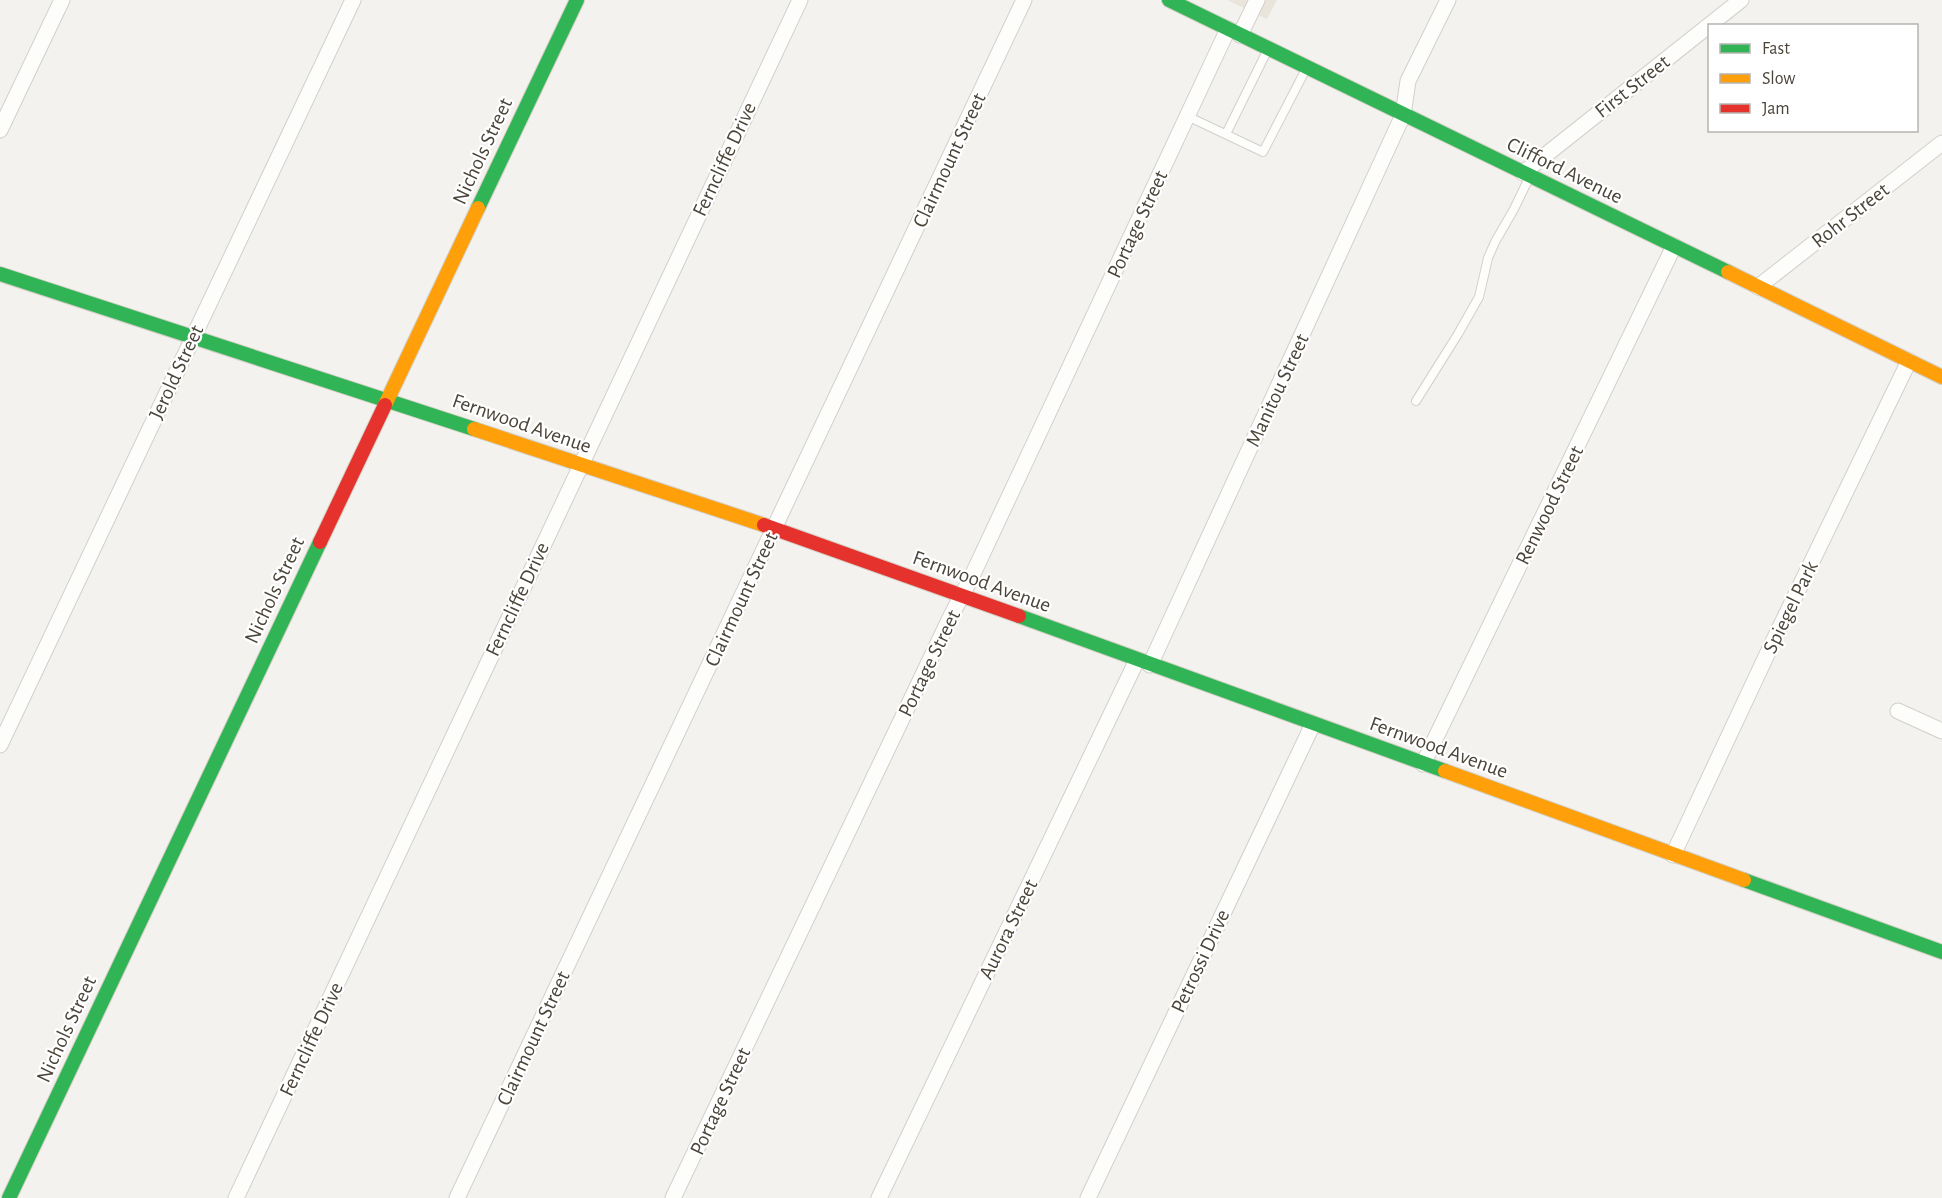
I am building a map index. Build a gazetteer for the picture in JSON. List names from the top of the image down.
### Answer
{
  "streets": {
    "street": [
      "First Street",
      "Nichols Street",
      "Ferncliffe Drive",
      "Clairmount Street",
      "Clifford Avenue",
      "Rohr Street",
      "Portage Street",
      "Jerold Street",
      "Manitou Street",
      "Fernwood Avenue",
      "Renwood Street",
      "Spiegel Park",
      "Aurora Street",
      "Petrossi Drive"
    ]
  },
  "crossings": [
    ["First Street", "Clifford Avenue"],
    ["Nichols Street", "Fernwood Avenue"],
    ["Ferncliffe Drive", "Fernwood Avenue"],
    ["Clairmount Street", "Fernwood Avenue"],
    ["Clifford Avenue", "Rohr Street"],
    ["Clifford Avenue", "Portage Street"],
    ["Clifford Avenue", "Manitou Street"],
    ["Clifford Avenue", "Renwood Street"],
    ["Clifford Avenue", "Spiegel Park"],
    ["Portage Street", "Fernwood Avenue"],
    ["Jerold Street", "Fernwood Avenue"],
    ["Manitou Street", "Fernwood Avenue"],
    ["Manitou Street", "Aurora Street"],
    ["Fernwood Avenue", "Renwood Street"],
    ["Fernwood Avenue", "Spiegel Park"],
    ["Fernwood Avenue", "Aurora Street"],
    ["Fernwood Avenue", "Petrossi Drive"]
  ],
  "legend": ["Fast", "Slow", "Jam"]
}
